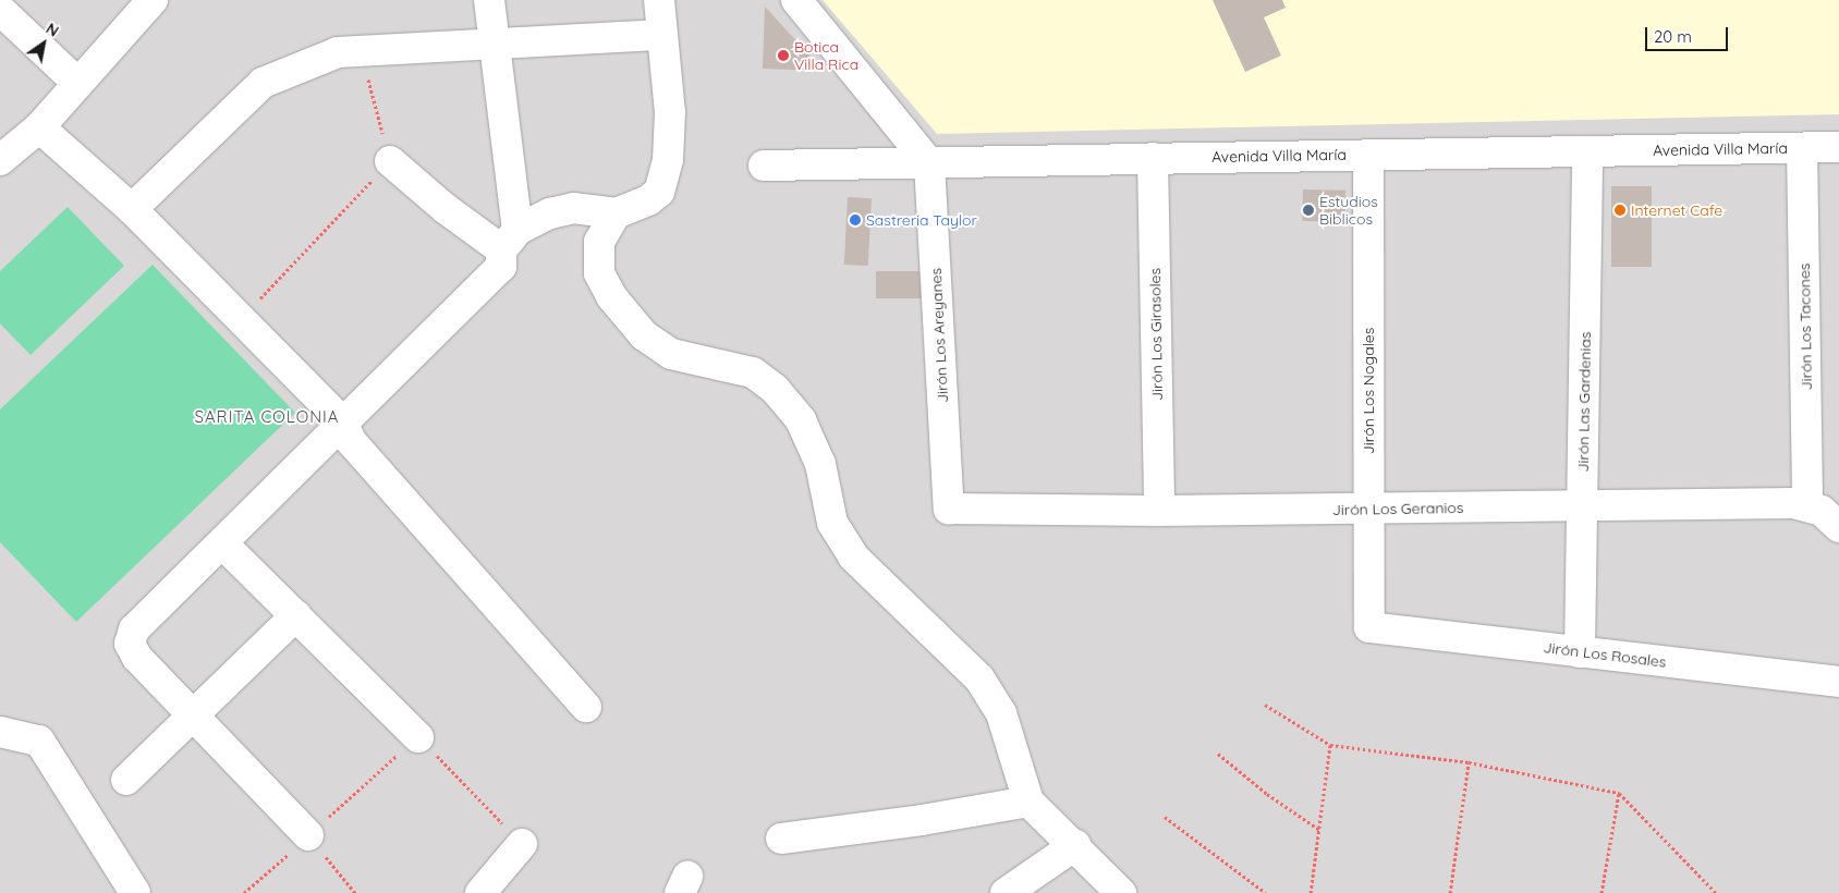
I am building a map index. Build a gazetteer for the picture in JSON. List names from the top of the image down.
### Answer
{
  "streets": {
    "street": [
      "Avenida Villa María",
      "Jirón Los Tacones",
      "Jirón Los Girasoles",
      "Jirón Los Areyanes",
      "Jirón Los Nogales",
      "Jirón Las Gardenias",
      "Jirón Los Geranios",
      "Jirón Los Rosales"
    ]
  },
  "crossings": [
    ["Avenida Villa María", "Jirón Los Tacones"],
    ["Avenida Villa María", "Jirón Los Girasoles"],
    ["Avenida Villa María", "Jirón Los Areyanes"],
    ["Avenida Villa María", "Jirón Los Nogales"],
    ["Avenida Villa María", "Jirón Las Gardenias"],
    ["Jirón Los Tacones", "Jirón Los Geranios"],
    ["Jirón Los Girasoles", "Jirón Los Geranios"],
    ["Jirón Los Areyanes", "Jirón Los Geranios"],
    ["Jirón Los Nogales", "Jirón Los Geranios"],
    ["Jirón Los Nogales", "Jirón Los Rosales"],
    ["Jirón Las Gardenias", "Jirón Los Geranios"],
    ["Jirón Las Gardenias", "Jirón Los Rosales"]
  ],
  "districts": ["SARITA COLONIA"],
  "places": [
    "Botica Villa Rica",
    "Estudios Biblicos",
    "Internet Cafe",
    "Sastreria Taylor"
  ],
  "scale_bar": "20 m",
  "north": "top right"
}
